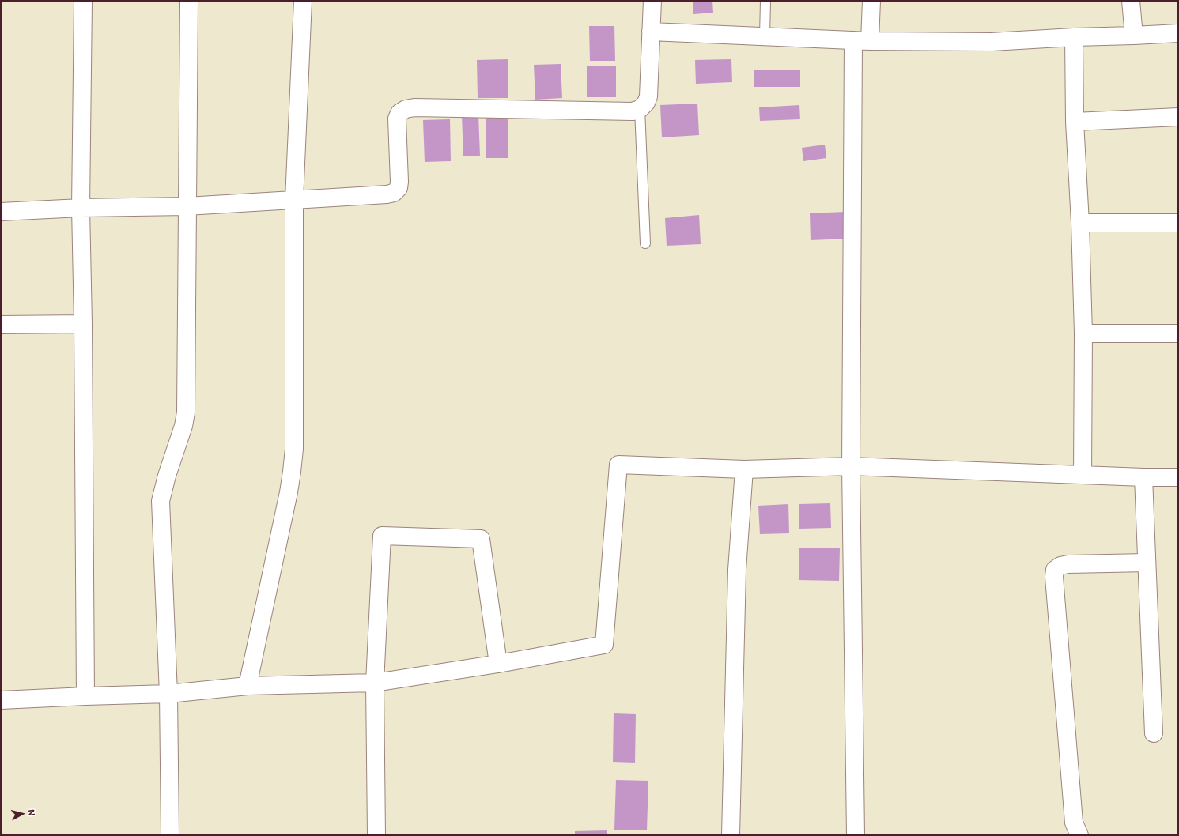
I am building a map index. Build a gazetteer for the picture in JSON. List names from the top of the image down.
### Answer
{
  "north": "right"
}
